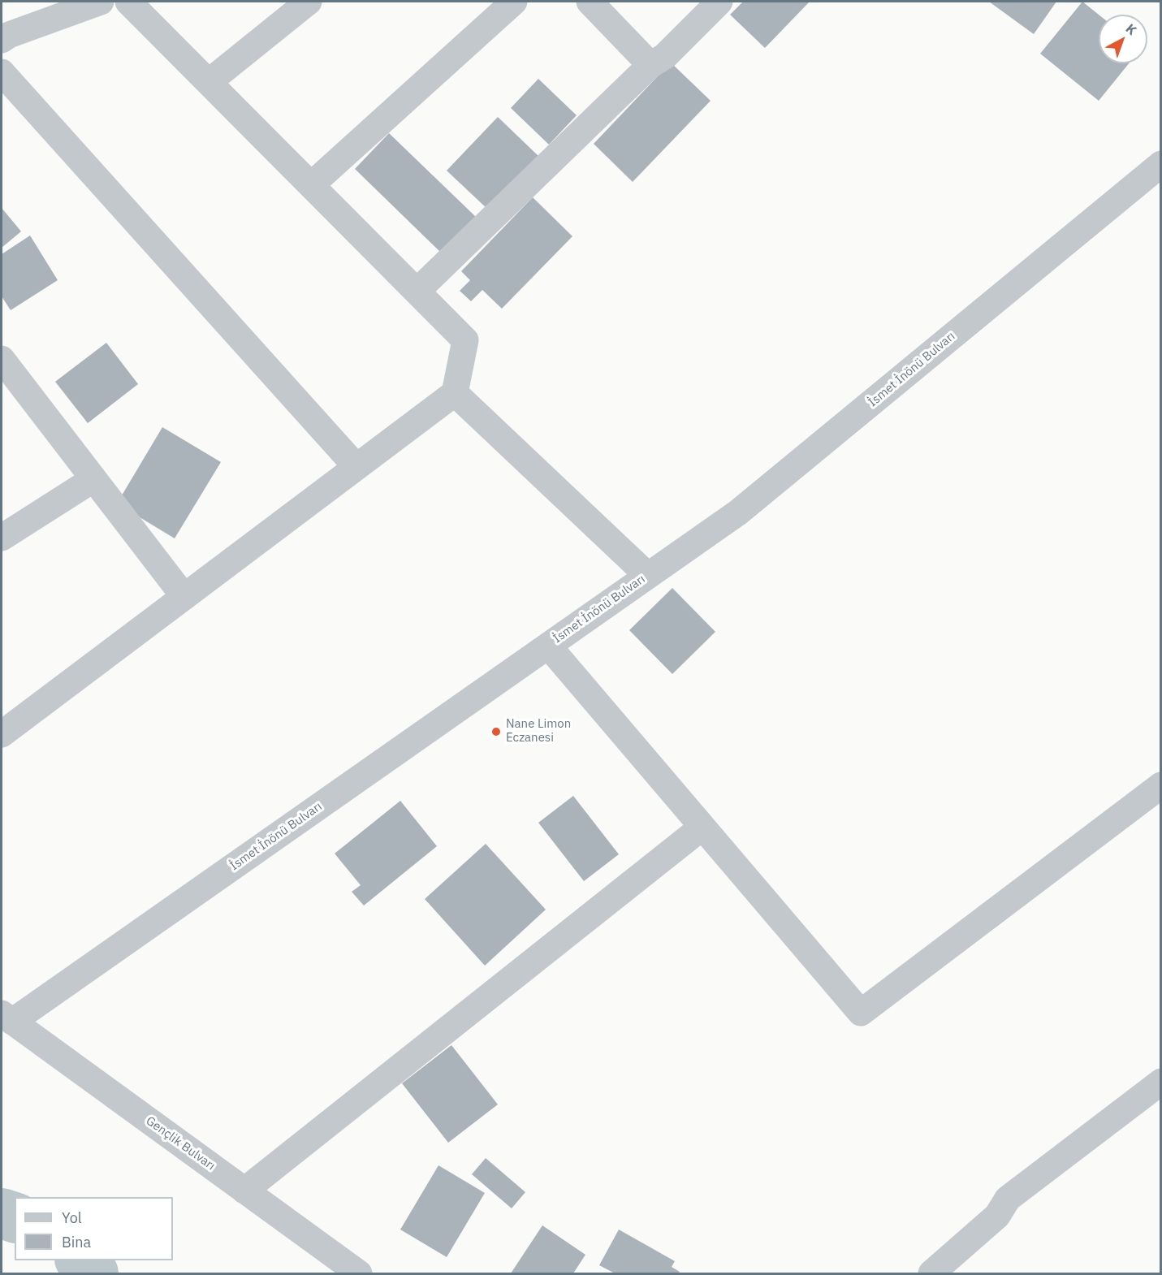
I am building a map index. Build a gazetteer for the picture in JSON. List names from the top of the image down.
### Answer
{
  "streets": {
    "street": ["İsmet İnönü Bulvarı", "Gençlik Bulvarı"]
  },
  "crossings": [
    ["İsmet İnönü Bulvarı", "Gençlik Bulvarı"]
  ],
  "places": ["Nane Limon Eczanesi"],
  "legend": ["Yol", "Bina"],
  "north": "top right"
}
